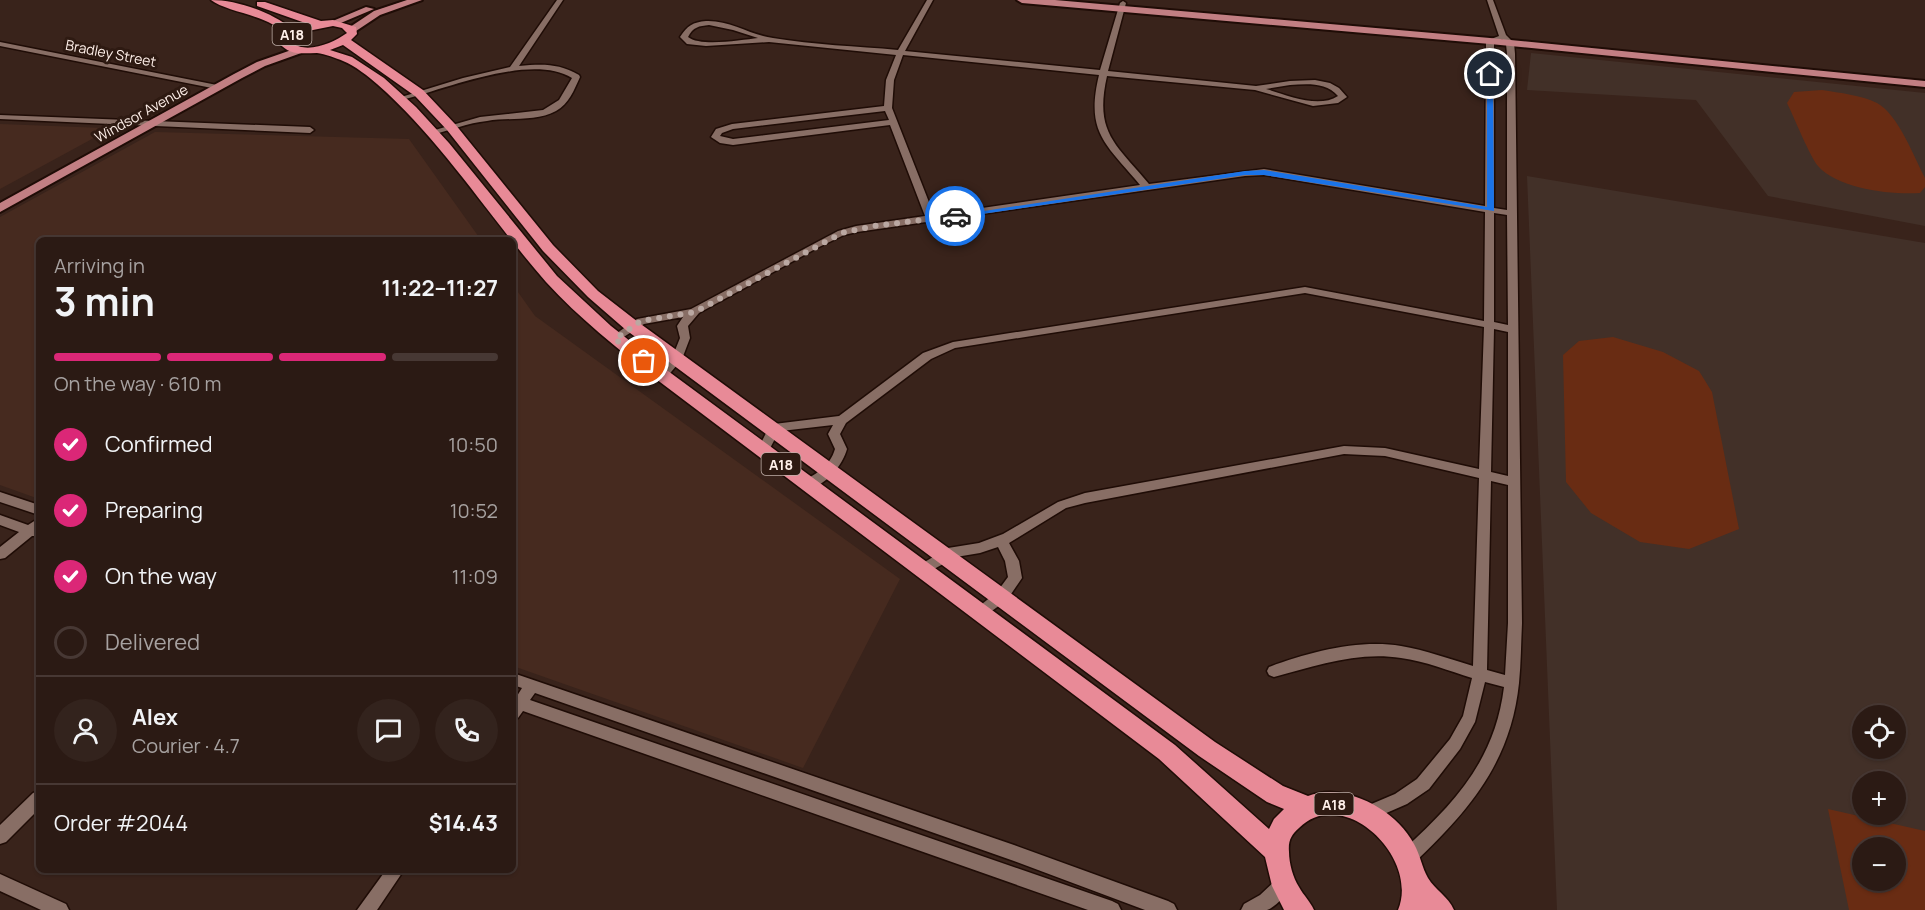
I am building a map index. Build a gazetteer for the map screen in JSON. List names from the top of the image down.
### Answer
{
  "streets": {
    "highway": ["A18"],
    "main road": ["Windsor Avenue"],
    "street": ["Bradley Street"]
  },
  "crossings": [
    ["A18", "Windsor Avenue"],
    ["Bradley Street", "Windsor Avenue"]
  ],
  "page": {
    "heading": ["3 min", "Arriving in", "11:22–11:27"],
    "panel": [
      "Alex",
      "Courier · 4.7",
      "Order #2044",
      "$14.43"
    ],
    "bar": "On the way · 610 m",
    "list": [
      ["Confirmed", "10:50"],
      ["Preparing", "10:52"],
      ["On the way", "11:09"],
      "Delivered"
    ],
    "map_buttons": ["+", "−"]
  }
}
